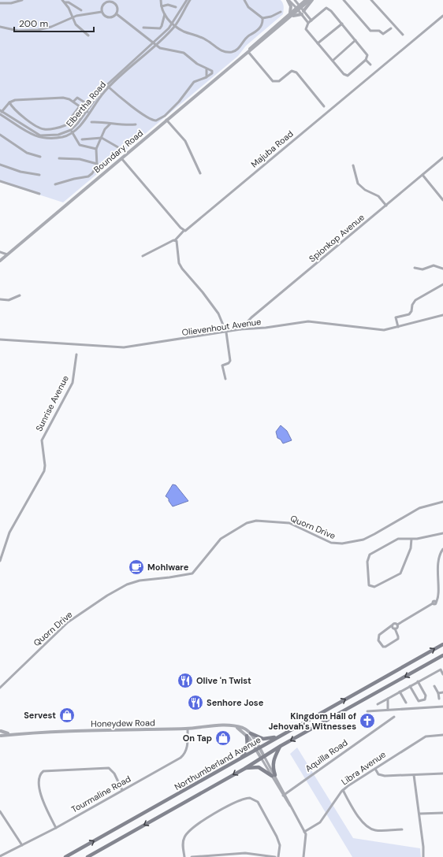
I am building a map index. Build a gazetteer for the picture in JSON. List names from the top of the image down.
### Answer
{
  "streets": {
    "main road": ["Northumberland Avenue"],
    "street": [
      "Elbertha Road",
      "Majuba Road",
      "Boundary Road",
      "Spionkop Avenue",
      "Olievenhout Avenue",
      "Sunrise Avenue",
      "Quorn Drive",
      "Honeydew Road",
      "Aquilla Road",
      "Libra Avenue",
      "Tourmaline Road"
    ]
  },
  "crossings": [
    ["Spionkop Avenue", "Olievenhout Avenue"],
    ["Honeydew Road", "Tourmaline Road"]
  ],
  "places": {
    "cafe": ["Mohlware"],
    "restaurant": ["Olive 'n Twist", "Senhore Jose"],
    "shop": ["Servest", "On Tap"],
    "church": ["Kingdom Hall of Jehovah's Witnesses"]
  },
  "scale_bar": "200 m"
}
